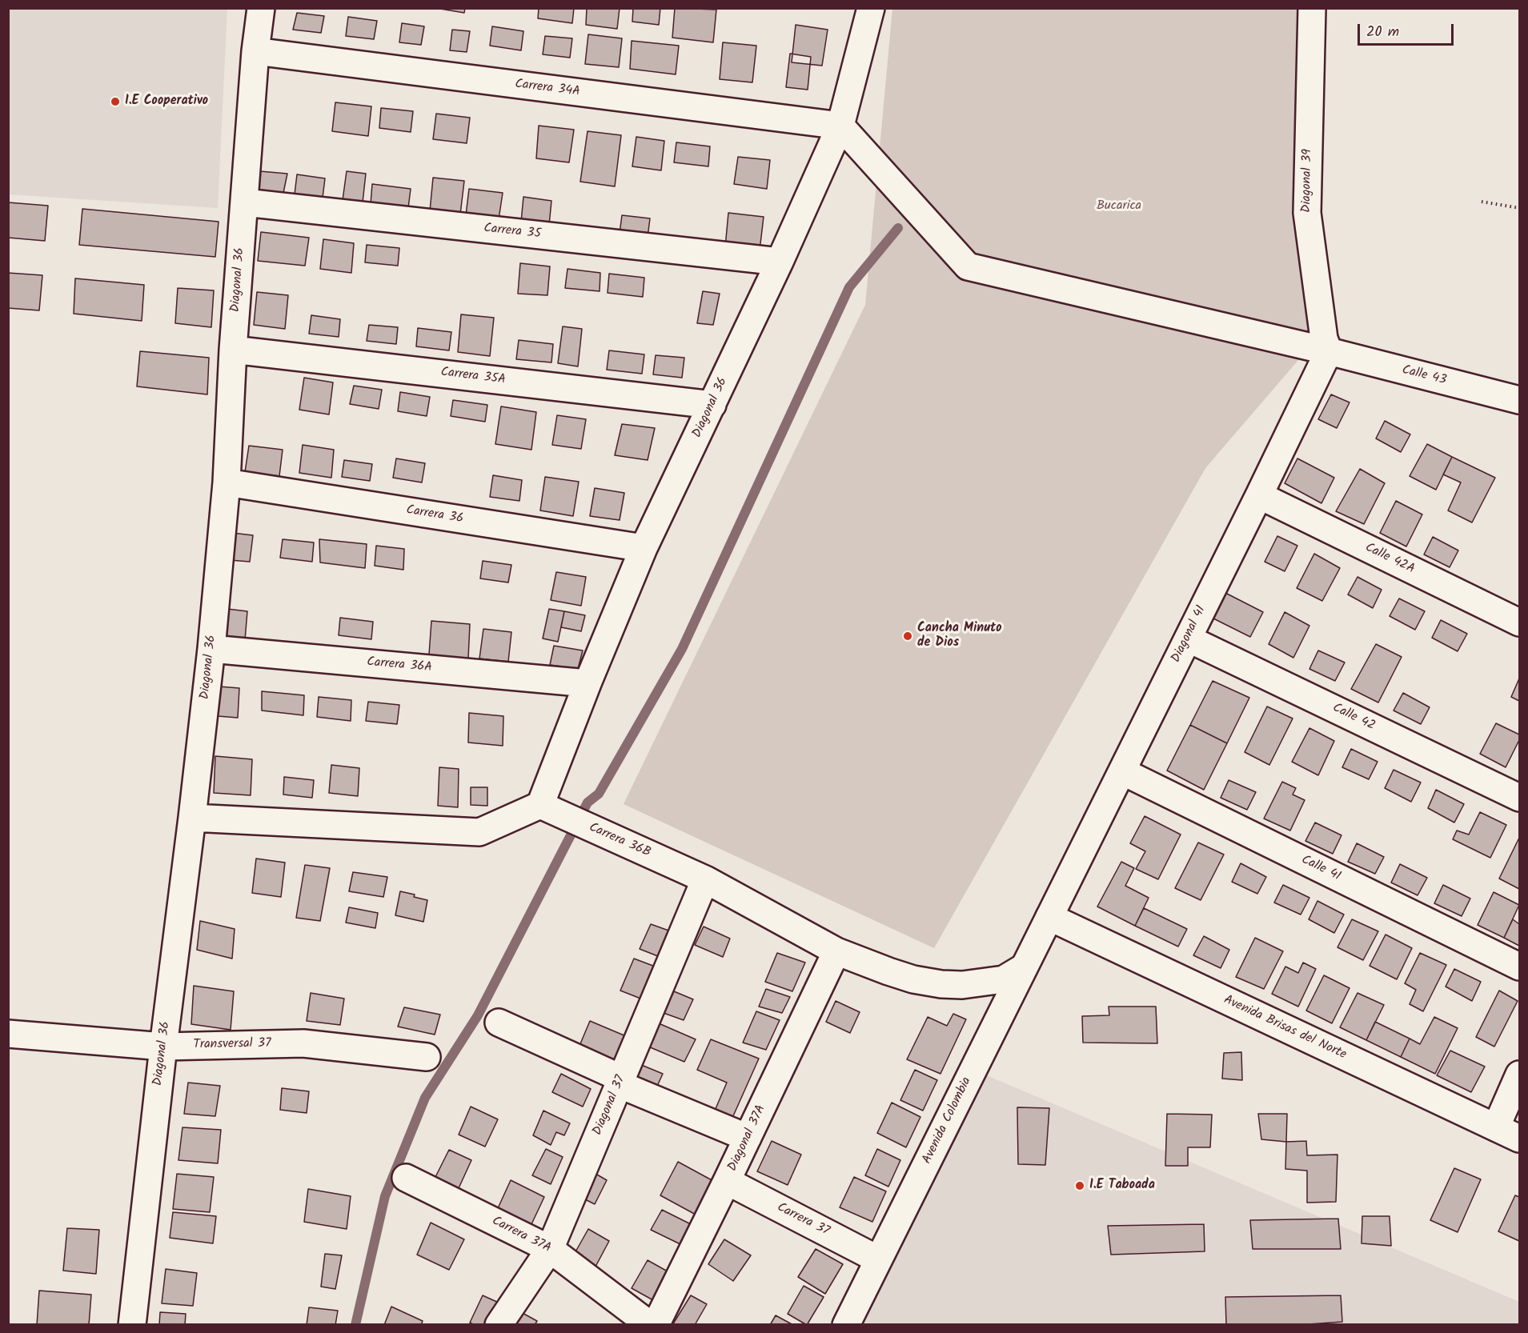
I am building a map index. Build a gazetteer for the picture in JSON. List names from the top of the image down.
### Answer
{
  "streets": {
    "street": [
      "Carrera 34A",
      "Diagonal 39",
      "Carrera 35",
      "Diagonal 36",
      "Calle 43",
      "Carrera 35A",
      "Carrera 36",
      "Calle 42A",
      "Diagonal 41",
      "Carrera 36A",
      "Calle 42",
      "Carrera 36B",
      "Calle 41",
      "Avenida Brisas del Norte",
      "Transversal 37",
      "Diagonal 37",
      "Avenida Colombia",
      "Diagonal 37A",
      "Carrera 37",
      "Carrera 37A"
    ]
  },
  "crossings": [
    ["Carrera 34A", "Diagonal 36"],
    ["Carrera 34A", "Calle 43"],
    ["Diagonal 39", "Calle 43"],
    ["Diagonal 39", "Diagonal 41"],
    ["Carrera 35", "Diagonal 36"],
    ["Diagonal 36", "Calle 43"],
    ["Diagonal 36", "Carrera 35A"],
    ["Diagonal 36", "Carrera 36"],
    ["Diagonal 36", "Carrera 36A"],
    ["Diagonal 36", "Carrera 36B"],
    ["Diagonal 36", "Transversal 37"],
    ["Calle 43", "Diagonal 41"],
    ["Calle 42A", "Diagonal 41"],
    ["Diagonal 41", "Calle 42"],
    ["Diagonal 41", "Calle 41"],
    ["Diagonal 41", "Avenida Brisas del Norte"],
    ["Diagonal 41", "Avenida Colombia"],
    ["Carrera 36B", "Diagonal 37"],
    ["Carrera 36B", "Avenida Colombia"],
    ["Carrera 36B", "Diagonal 37A"],
    ["Avenida Brisas del Norte", "Avenida Colombia"],
    ["Diagonal 37", "Carrera 37A"],
    ["Avenida Colombia", "Carrera 37"],
    ["Diagonal 37A", "Carrera 37"]
  ],
  "parks": ["Bucarica"],
  "places": ["I.E Cooperativo", "Cancha Minuto de Dios", "I.E Taboada"],
  "scale_bar": "20 m"
}
